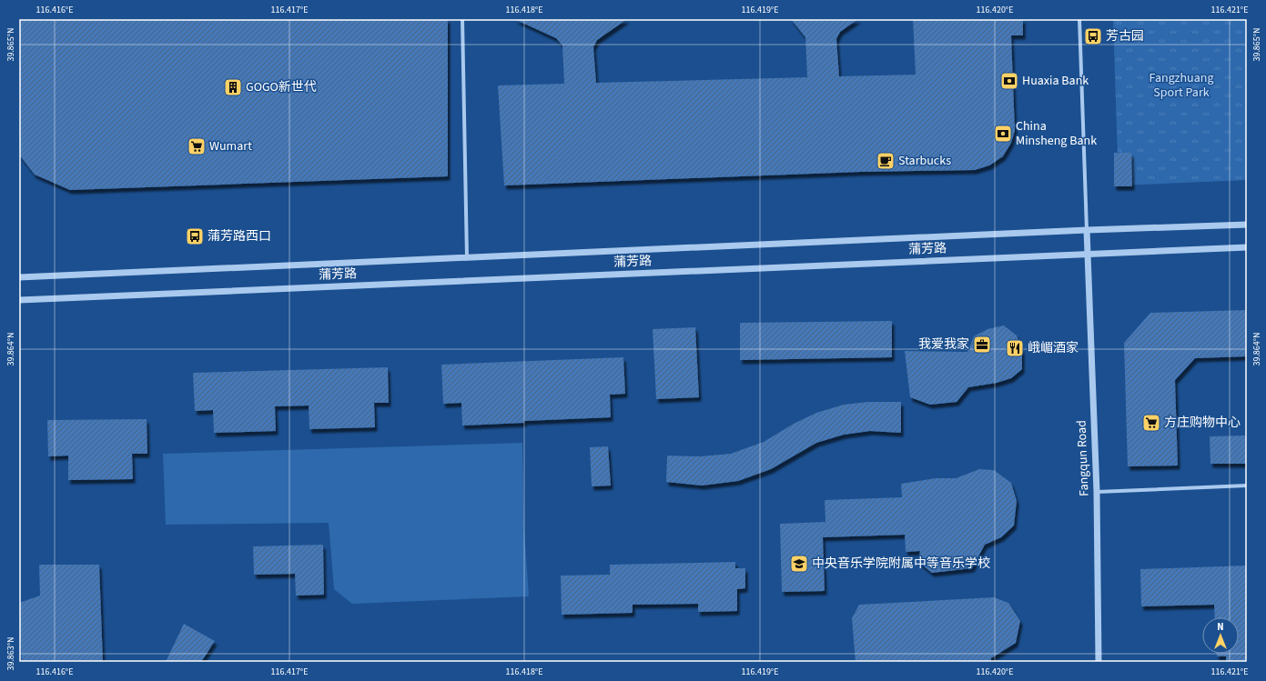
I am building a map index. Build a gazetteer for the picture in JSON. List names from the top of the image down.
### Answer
{
  "streets": {
    "street": ["蒲芳路", "Fangqun Road"]
  },
  "crossings": [
    ["蒲芳路", "Fangqun Road"]
  ],
  "parks": ["Fangzhuang Sport Park"],
  "places": {
    "bus stop": ["芳古园", "蒲芳路西口"],
    "bank": ["Huaxia Bank", "China Minsheng Bank"],
    "building": ["GOGO新世代"],
    "supermarket": ["Wumart", "方庄购物中心"],
    "cafe": ["Starbucks"],
    "office": ["我爱我家"],
    "restaurant": ["峨嵋酒家"],
    "school or university": ["中央音乐学院附属中等音乐学校"]
  },
  "north": "top",
  "coordinates": [
    "116.416°E",
    "116.417°E",
    "116.418°E",
    "116.419°E",
    "116.420°E",
    "116.421°E",
    "39.865°N",
    "39.864°N",
    "39.863°N"
  ]
}
